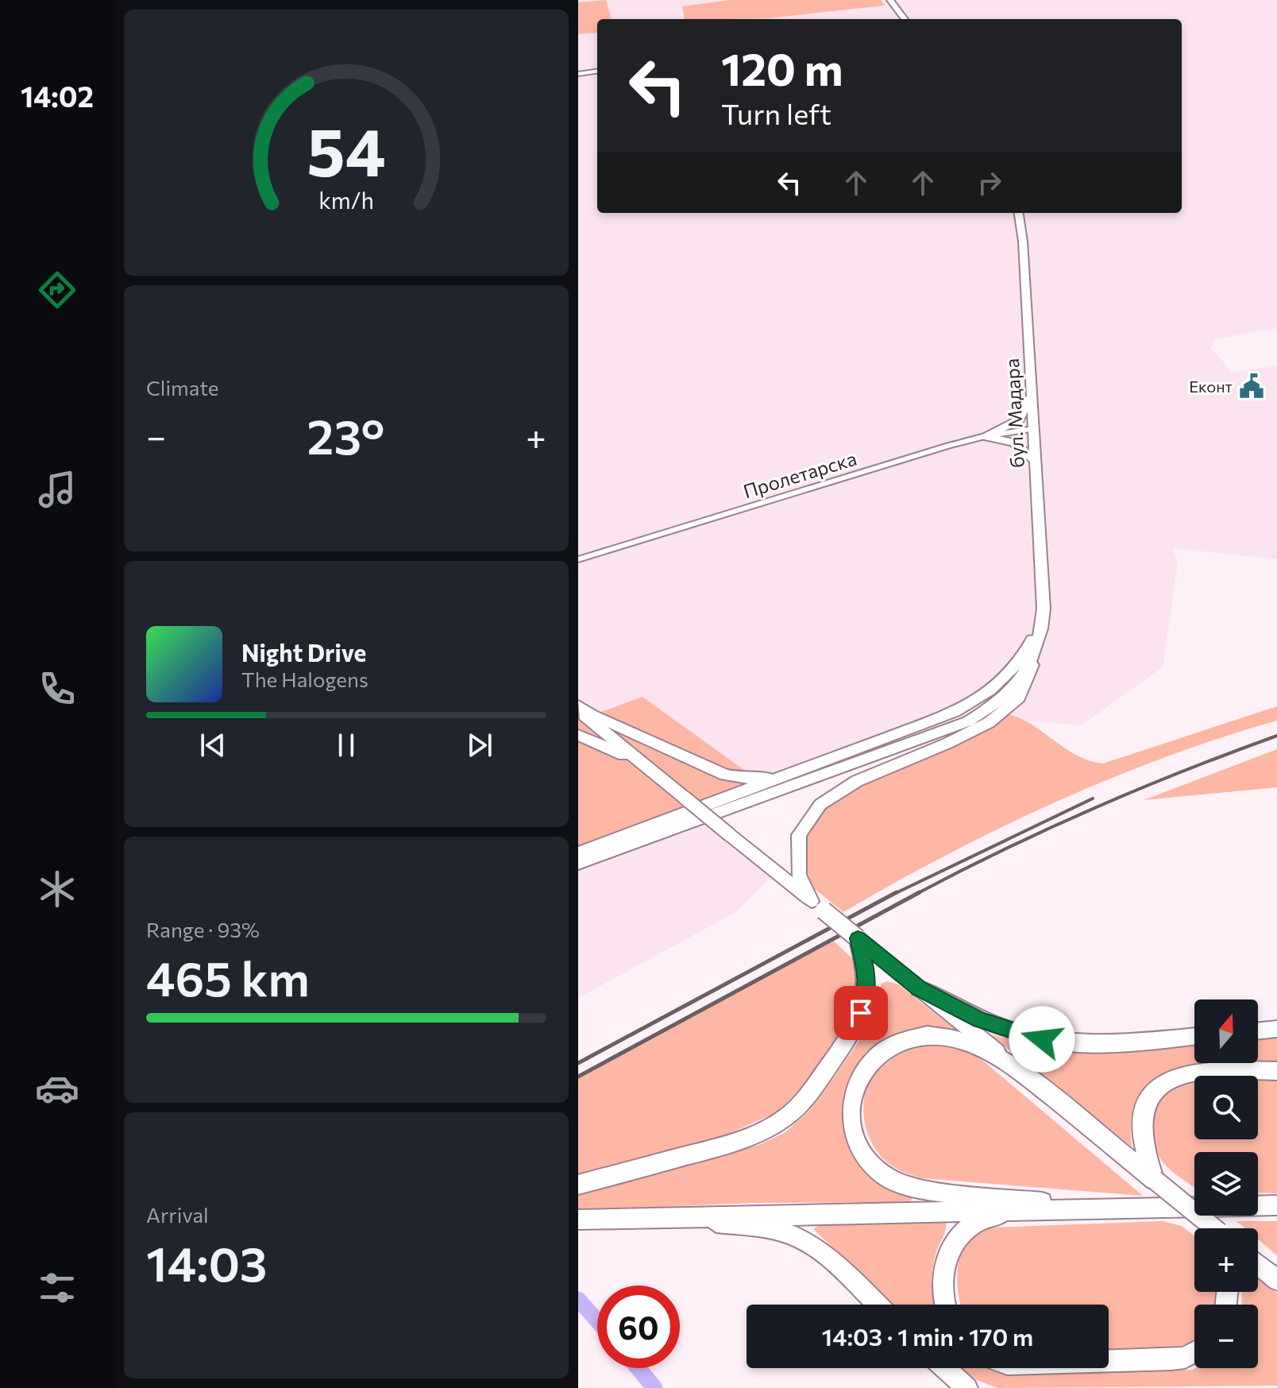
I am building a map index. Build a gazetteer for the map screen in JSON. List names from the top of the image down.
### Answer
{
  "streets": {
    "main road": ["бул. Мадара"],
    "street": ["Пролетарска"]
  },
  "crossings": [
    ["бул. Мадара", "Пролетарска"]
  ],
  "places": {
    "public building": ["Еконт"]
  },
  "north": "top",
  "page": {
    "tabs": "14:02",
    "turn": ["120 m", "Turn left"],
    "tile": [
      "Climate",
      ["Range · 93%", "465 km"],
      ["Arrival", "14:03"]
    ],
    "heat": ["−", "23°", "+"],
    "song": ["Night Drive", "The Halogens"],
    "map_buttons": ["+", "−"],
    "limit": "60",
    "trip": "14:03 · 1 min · 170 m",
    "gauge": ["54", "km/h"]
  }
}
